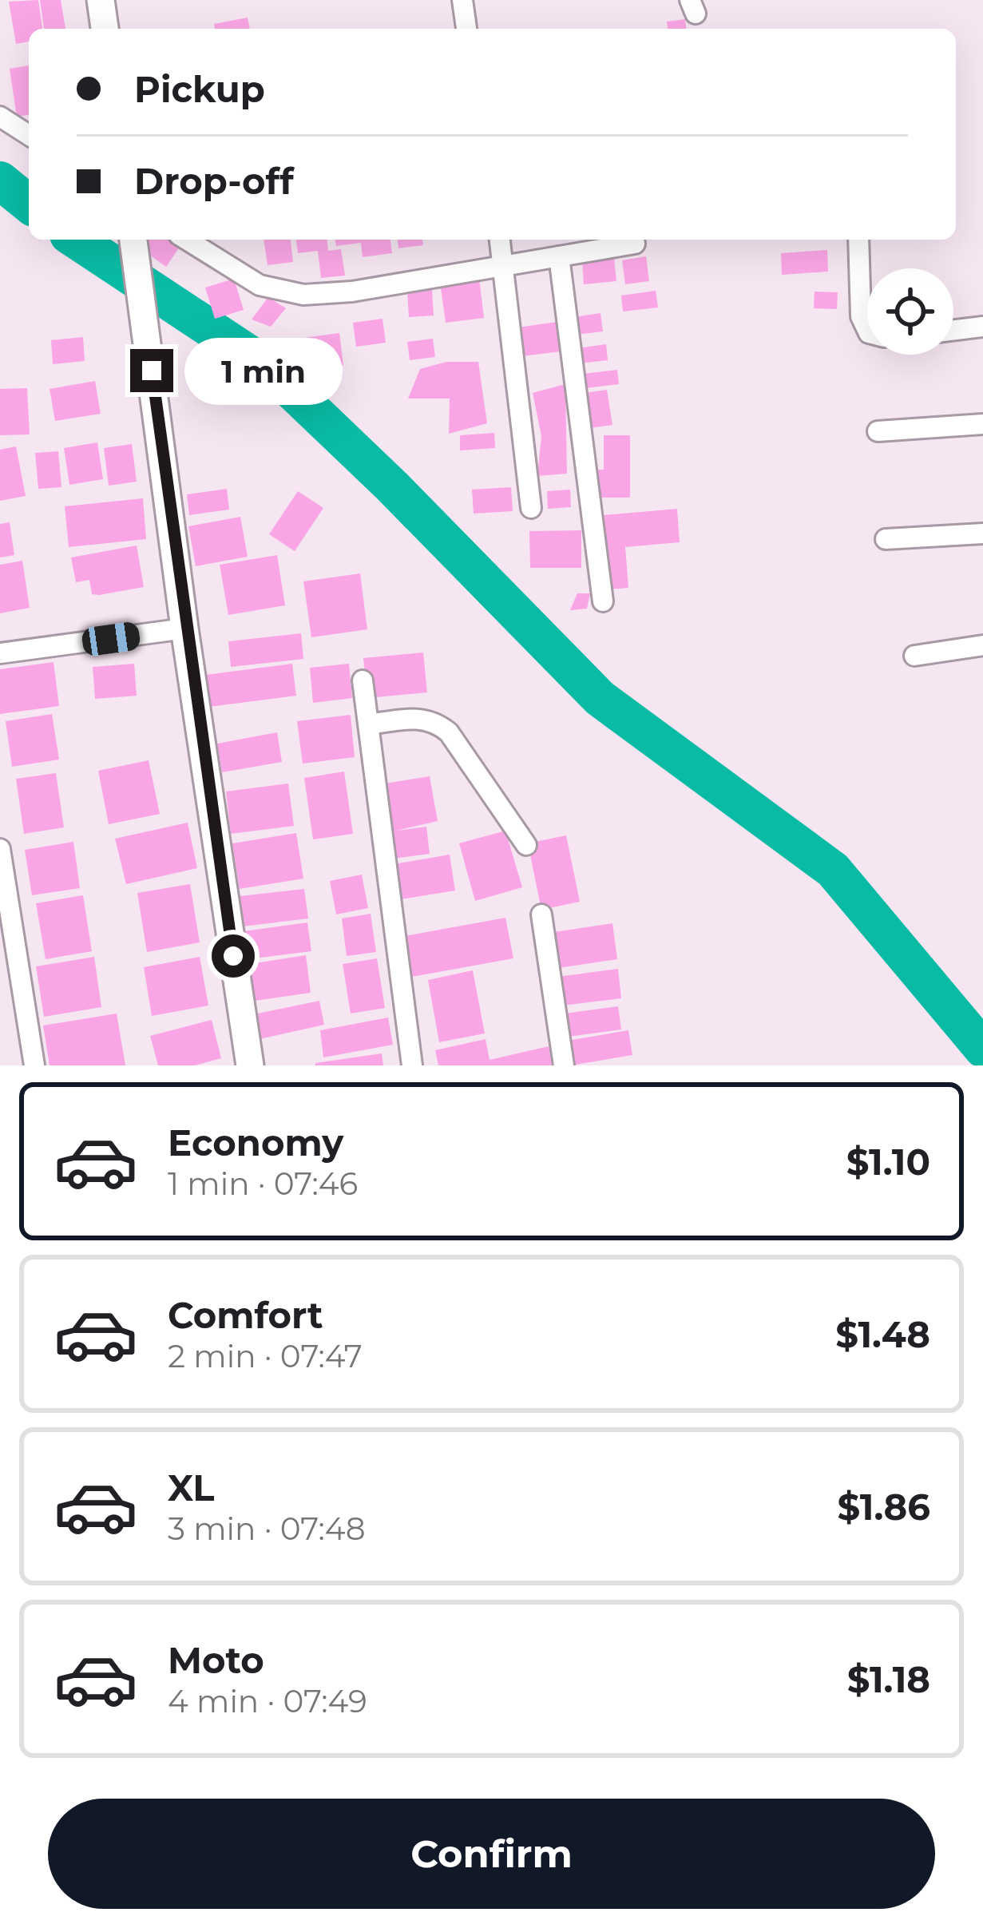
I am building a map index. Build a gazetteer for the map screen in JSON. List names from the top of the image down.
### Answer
{
  "page": {
    "banner": ["Pickup", "Drop-off"],
    "bubble": "1 min",
    "list": [
      {
        "name": "Economy",
        "note": "1 min · 07:46",
        "value": "$1.10"
      },
      {
        "name": "Comfort",
        "note": "2 min · 07:47",
        "value": "$1.48"
      },
      {
        "name": "XL",
        "note": "3 min · 07:48",
        "value": "$1.86"
      },
      {
        "name": "Moto",
        "note": "4 min · 07:49",
        "value": "$1.18"
      }
    ],
    "buttons": "Confirm"
  }
}
